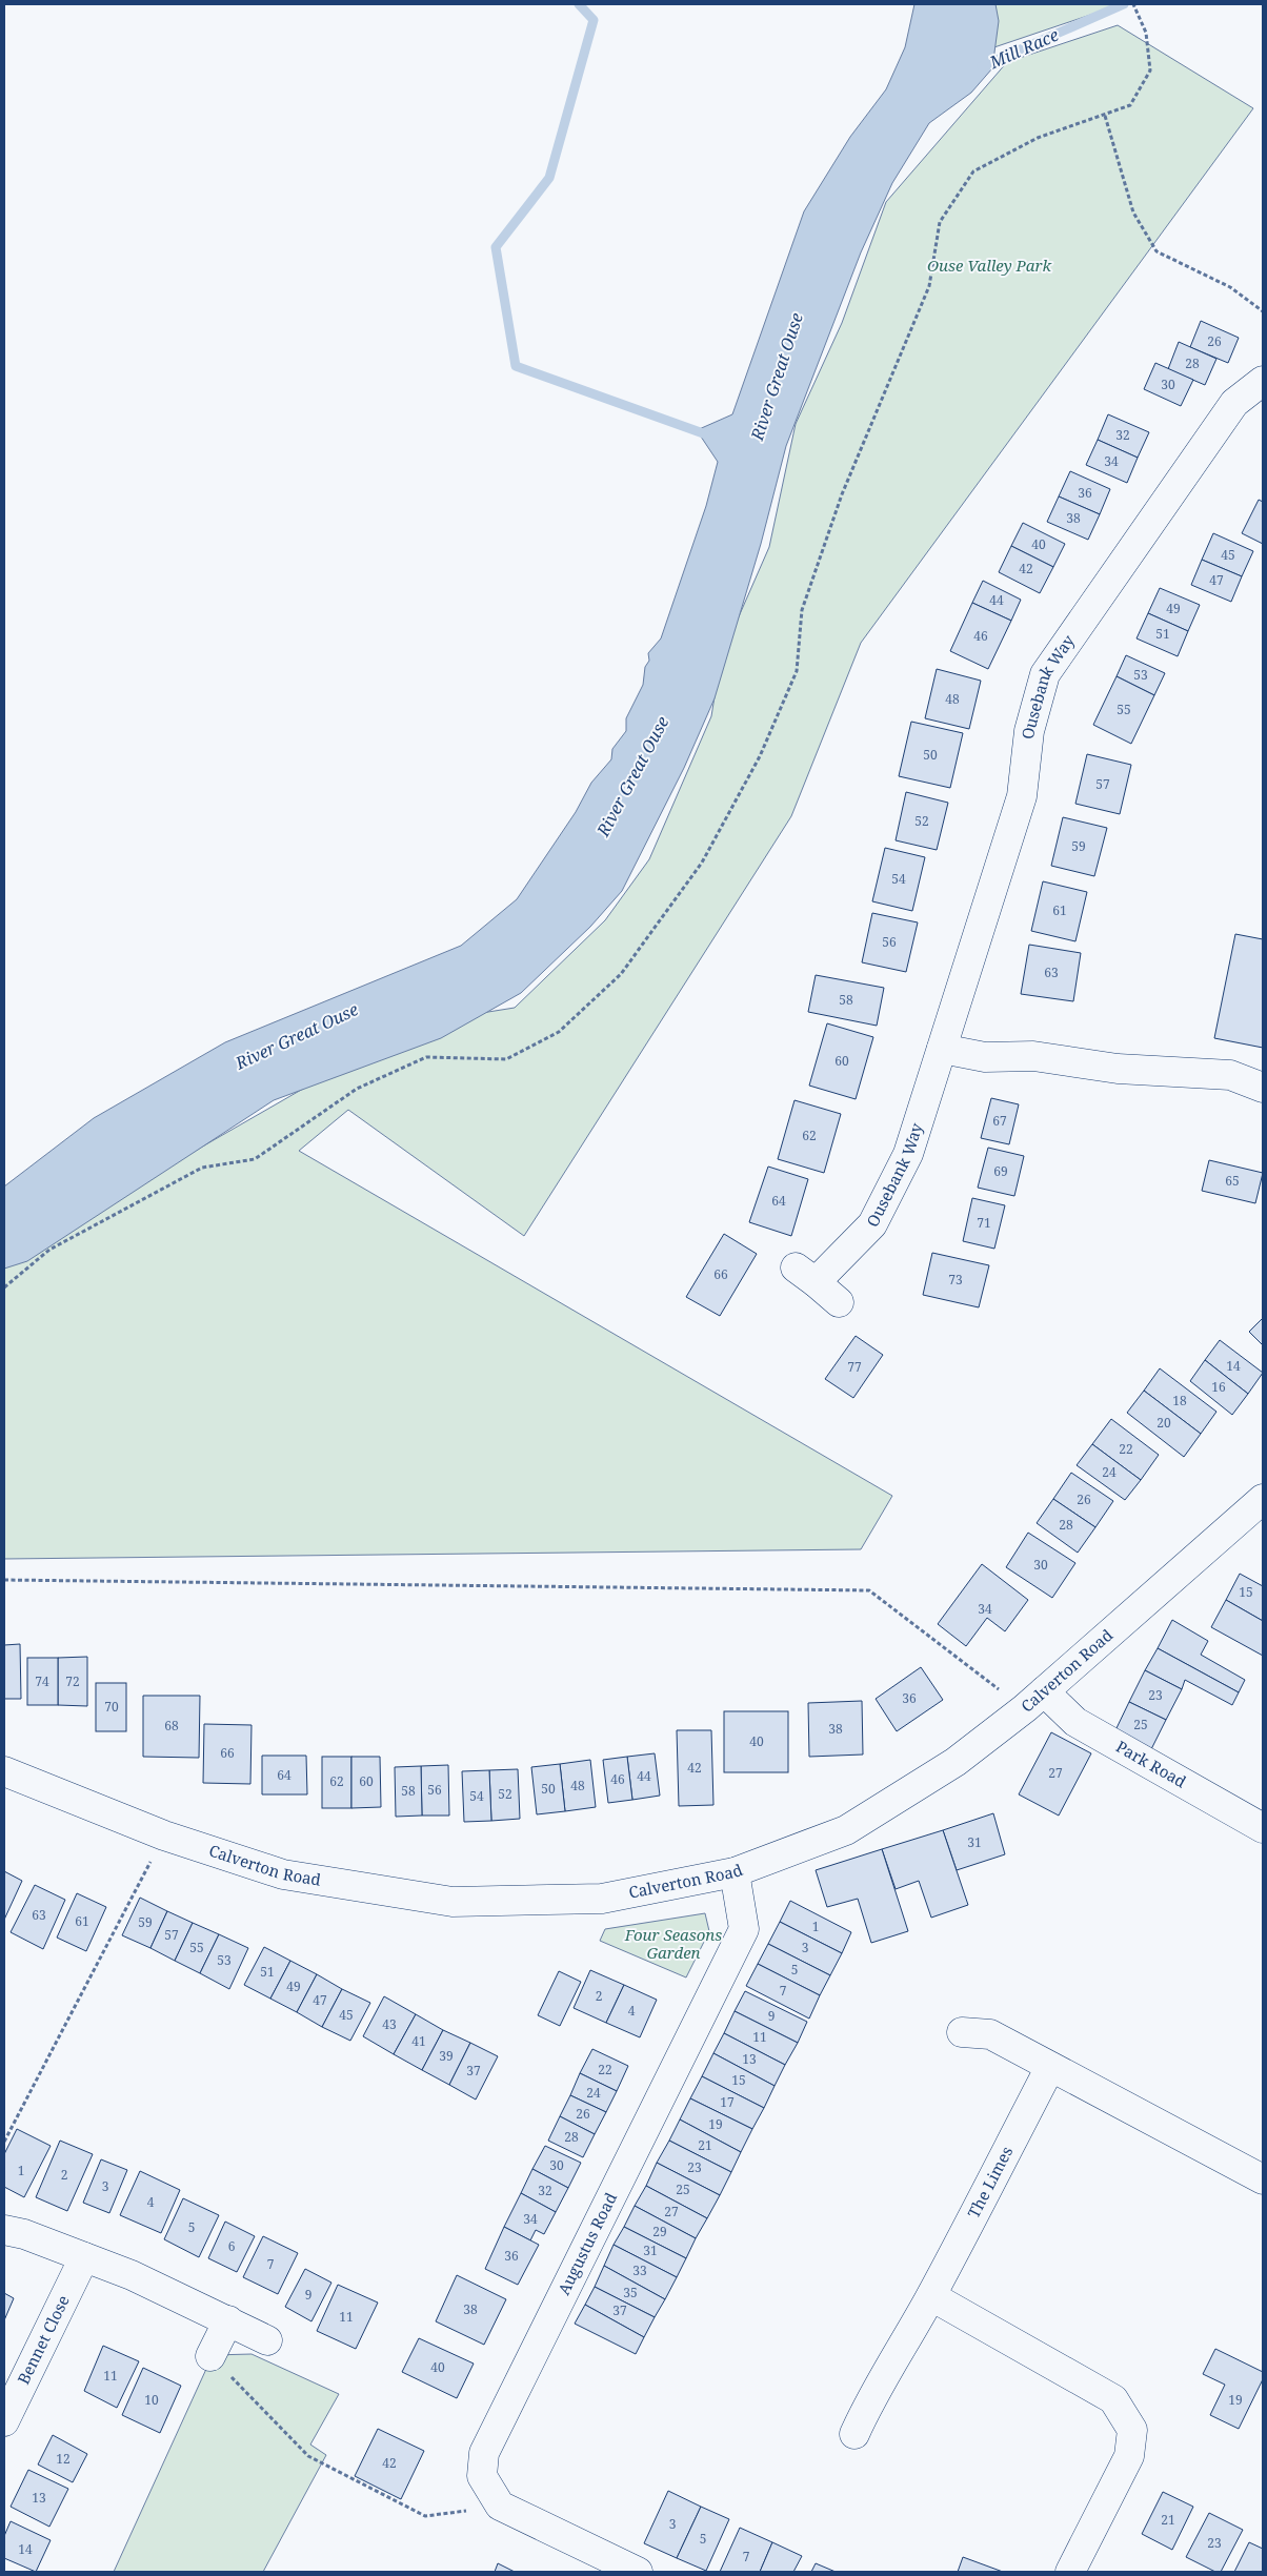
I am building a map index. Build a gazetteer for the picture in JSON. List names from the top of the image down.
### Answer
{
  "streets": {
    "street": [
      "Ousebank Way",
      "Calverton Road",
      "Park Road",
      "The Limes",
      "Augustus Road",
      "Bennet Close"
    ]
  },
  "crossings": [
    ["Calverton Road", "Park Road"],
    ["Calverton Road", "Augustus Road"]
  ],
  "water": ["Mill Race", "River Great Ouse"],
  "parks": ["Ouse Valley Park", "Four Seasons Garden"],
  "house_numbers": [
    "26",
    "28",
    "30",
    "32",
    "34",
    "36",
    "38",
    "40",
    "45",
    "42",
    "47",
    "44",
    "49",
    "51",
    "46",
    "53",
    "48",
    "55",
    "50",
    "57",
    "52",
    "59",
    "54",
    "61",
    "56",
    "63",
    "58",
    "60",
    "67",
    "62",
    "69",
    "65",
    "64",
    "71",
    "66",
    "73",
    "14",
    "77",
    "16",
    "18",
    "20",
    "22",
    "24",
    "26",
    "28",
    "30",
    "15",
    "34",
    "74",
    "72",
    "23",
    "36",
    "70",
    "25",
    "68",
    "38",
    "40",
    "66",
    "42",
    "27",
    "64",
    "44",
    "46",
    "62",
    "60",
    "48",
    "50",
    "56",
    "58",
    "52",
    "54",
    "31",
    "63",
    "61",
    "59",
    "1",
    "57",
    "55",
    "3",
    "53",
    "5",
    "51",
    "49",
    "7",
    "2",
    "47",
    "4",
    "45",
    "9",
    "43",
    "11",
    "41",
    "39",
    "13",
    "22",
    "37",
    "15",
    "24",
    "17",
    "26",
    "19",
    "28",
    "21",
    "30",
    "23",
    "1",
    "2",
    "3",
    "25",
    "32",
    "4",
    "27",
    "34",
    "5",
    "29",
    "6",
    "31",
    "36",
    "7",
    "33",
    "35",
    "9",
    "38",
    "37",
    "11",
    "40",
    "11",
    "10",
    "19",
    "12",
    "42",
    "13",
    "21",
    "3",
    "5",
    "23",
    "14",
    "7"
  ]
}
